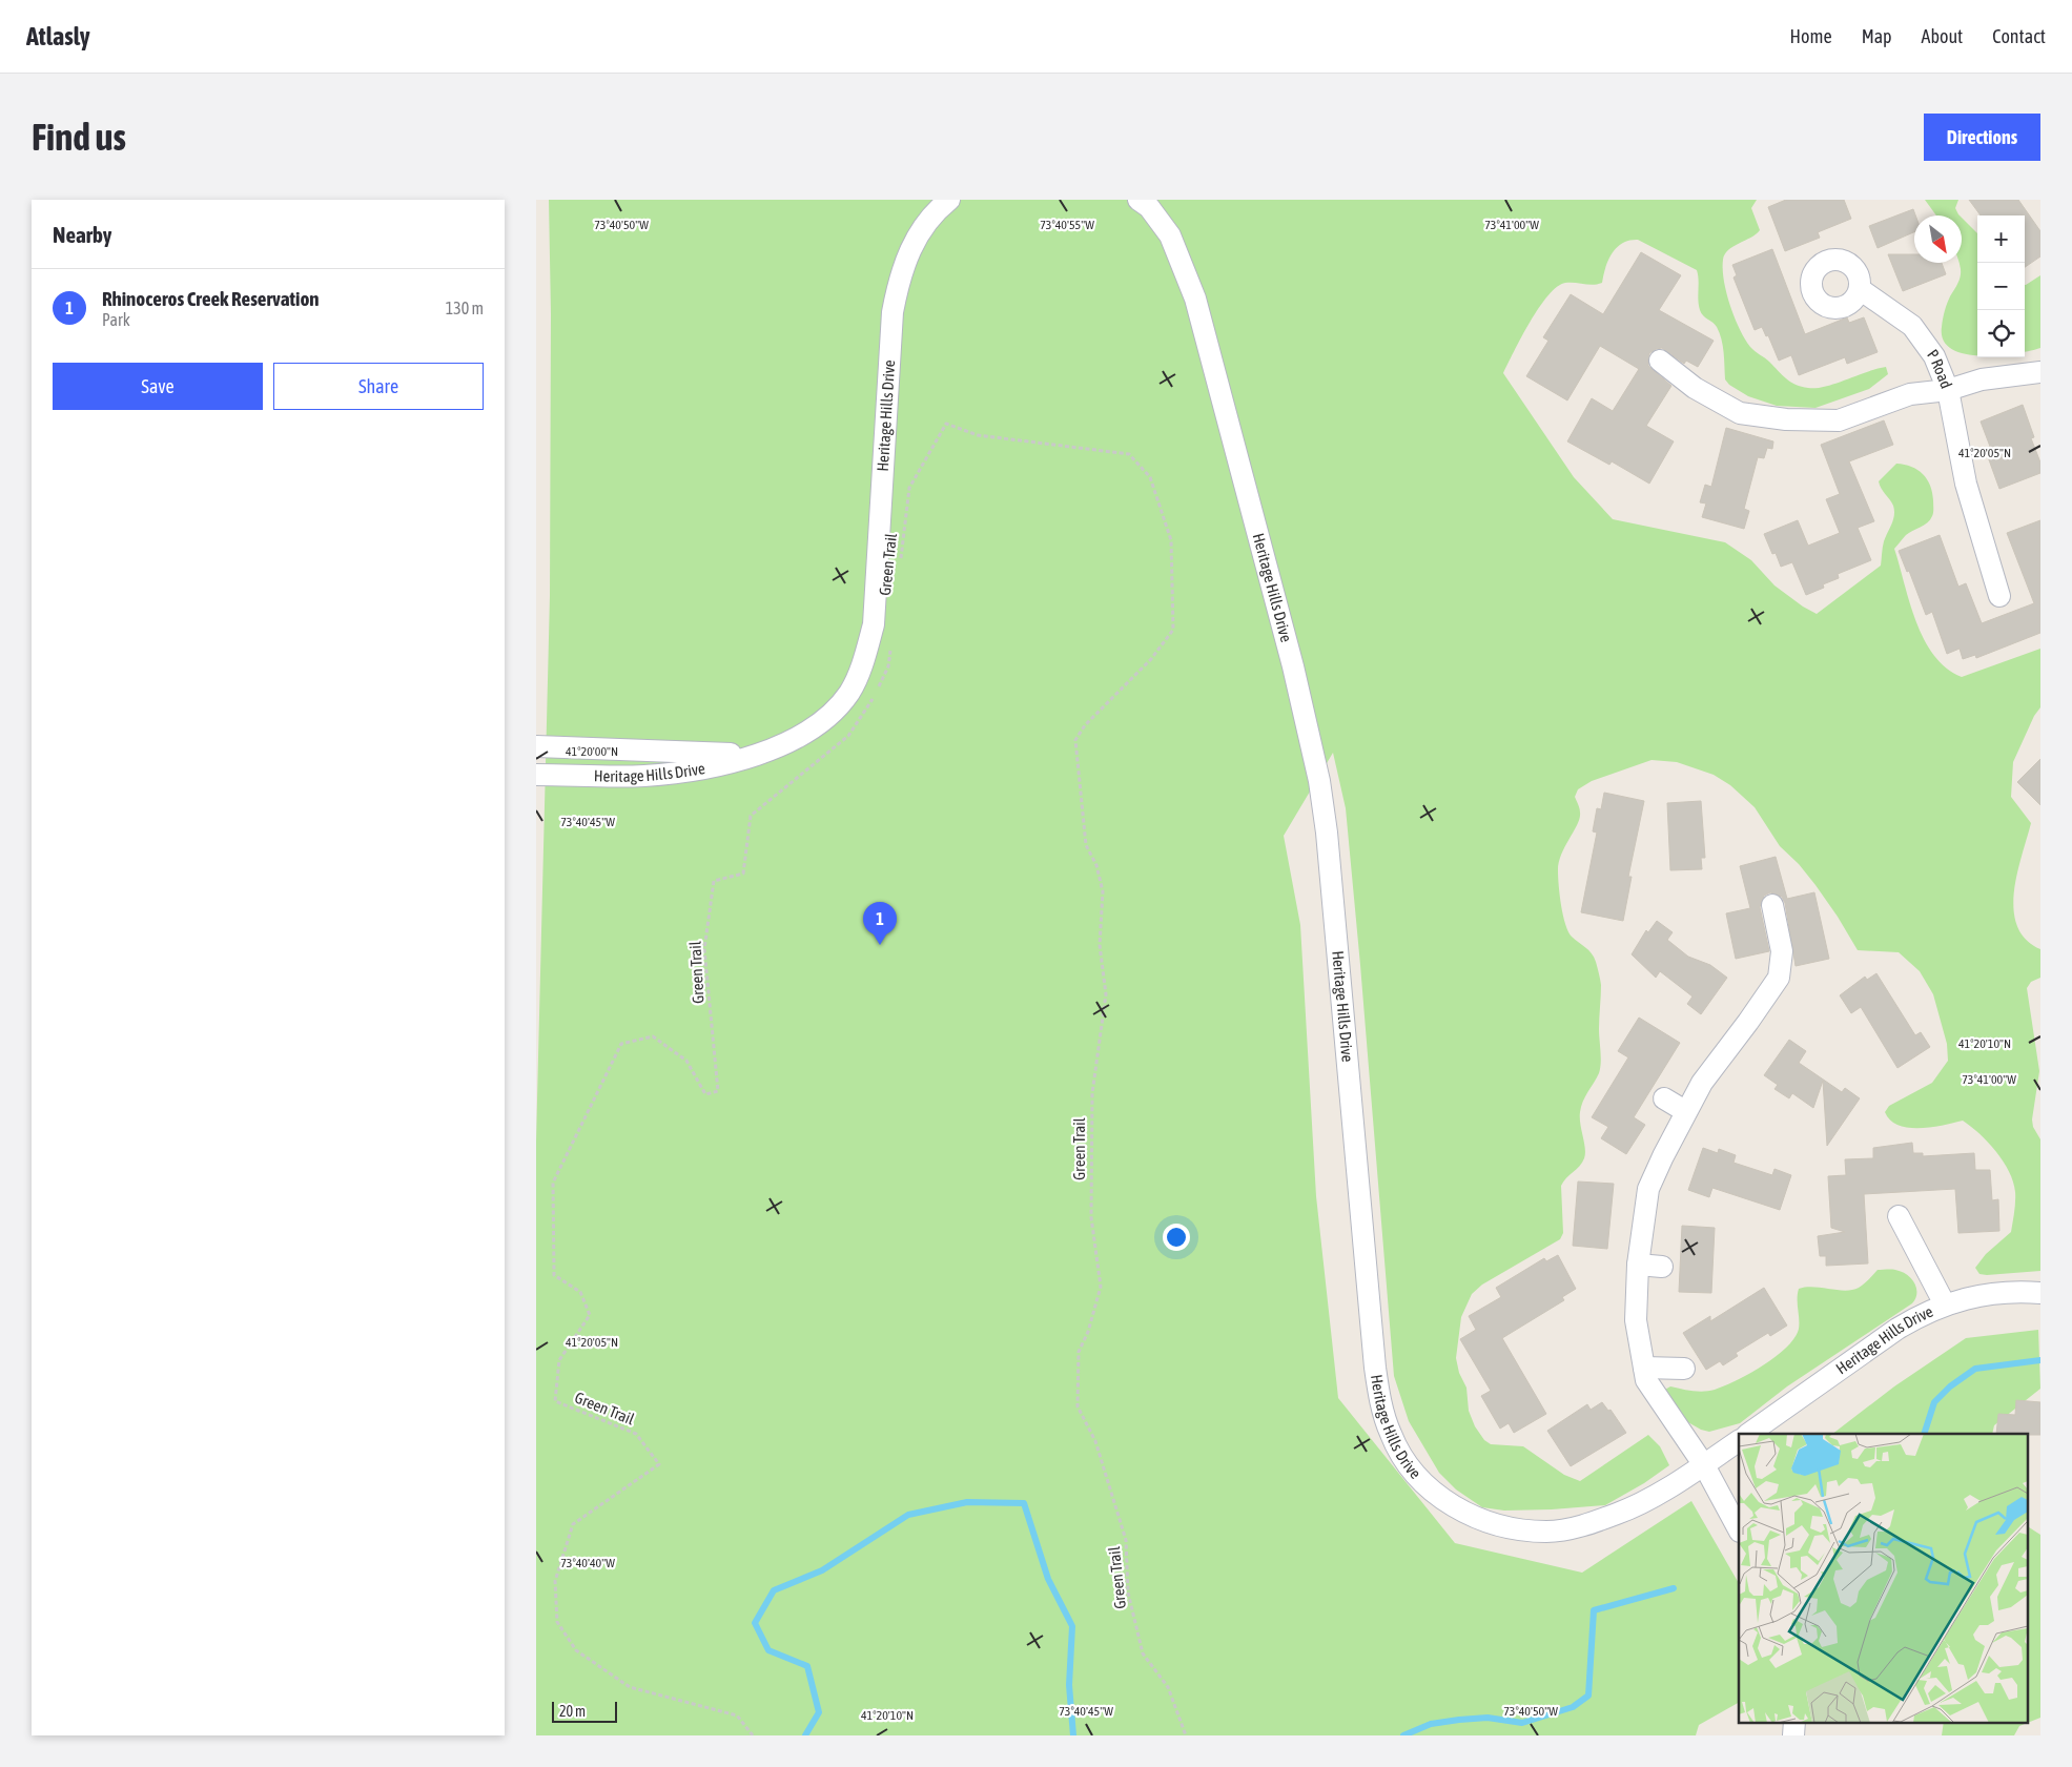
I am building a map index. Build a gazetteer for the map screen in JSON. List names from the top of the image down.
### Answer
{
  "streets": {
    "street": ["P Road", "Heritage Hills Drive"],
    "path": ["Green Trail"]
  },
  "scale_bar": "20 m",
  "north": "bottom right",
  "page": {
    "header": "Atlasly",
    "nav": [
      "Home",
      "Map",
      "About",
      "Contact"
    ],
    "buttons": [
      "Directions",
      ["Save", "Share"]
    ],
    "title": "Find us",
    "heading": "Nearby",
    "map_buttons": ["+", "−"],
    "list": [
      {
        "mark": "1",
        "name": "Rhinoceros Creek Reservation",
        "note": "Park",
        "value": "130 m"
      }
    ],
    "pins": "1",
    "scale": "20 m"
  },
  "coordinates": [
    "73°40'50\"W",
    "73°40'55\"W",
    "73°41'00\"W",
    "41°20'05\"N",
    "41°20'00\"N",
    "73°40'45\"W",
    "41°20'10\"N",
    "73°40'40\"W"
  ]
}
